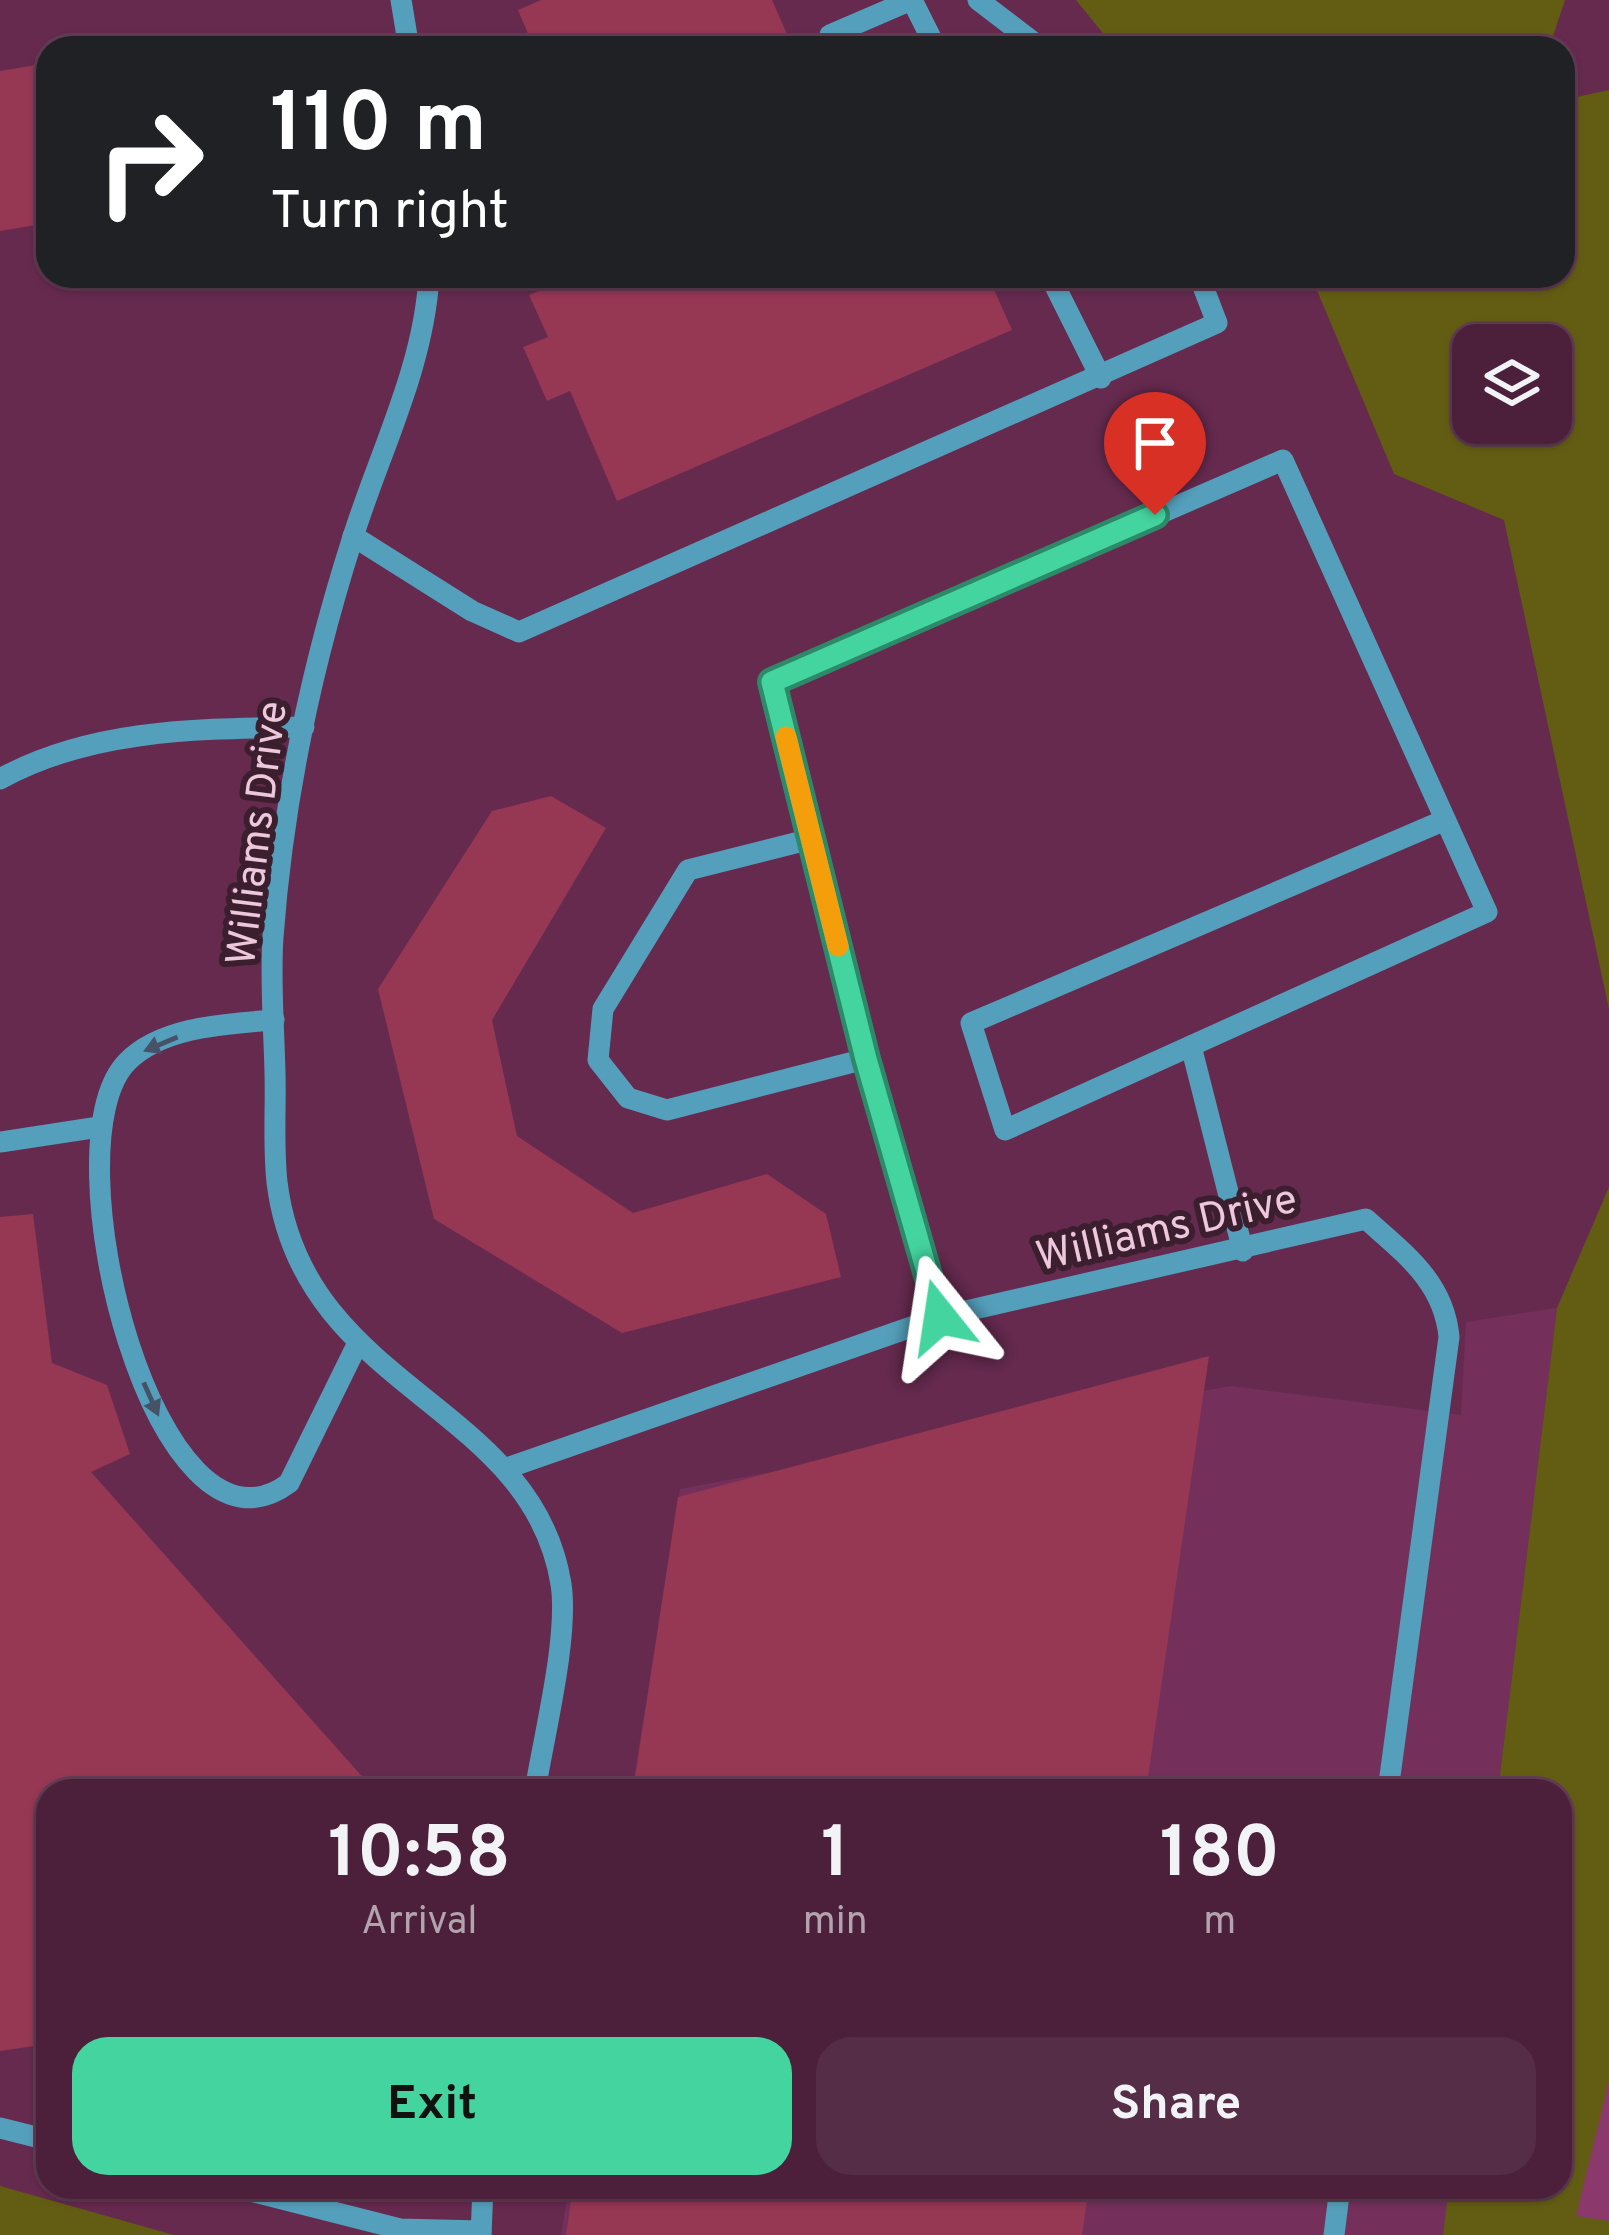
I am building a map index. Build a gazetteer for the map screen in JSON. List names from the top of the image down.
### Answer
{
  "streets": {
    "street": ["Williams Drive"]
  },
  "page": {
    "turn": ["110 m", "Turn right"],
    "eta": [
      "10:58",
      "Arrival",
      "1",
      "min",
      "180",
      "m"
    ],
    "buttons": ["Exit", "Share"]
  }
}
